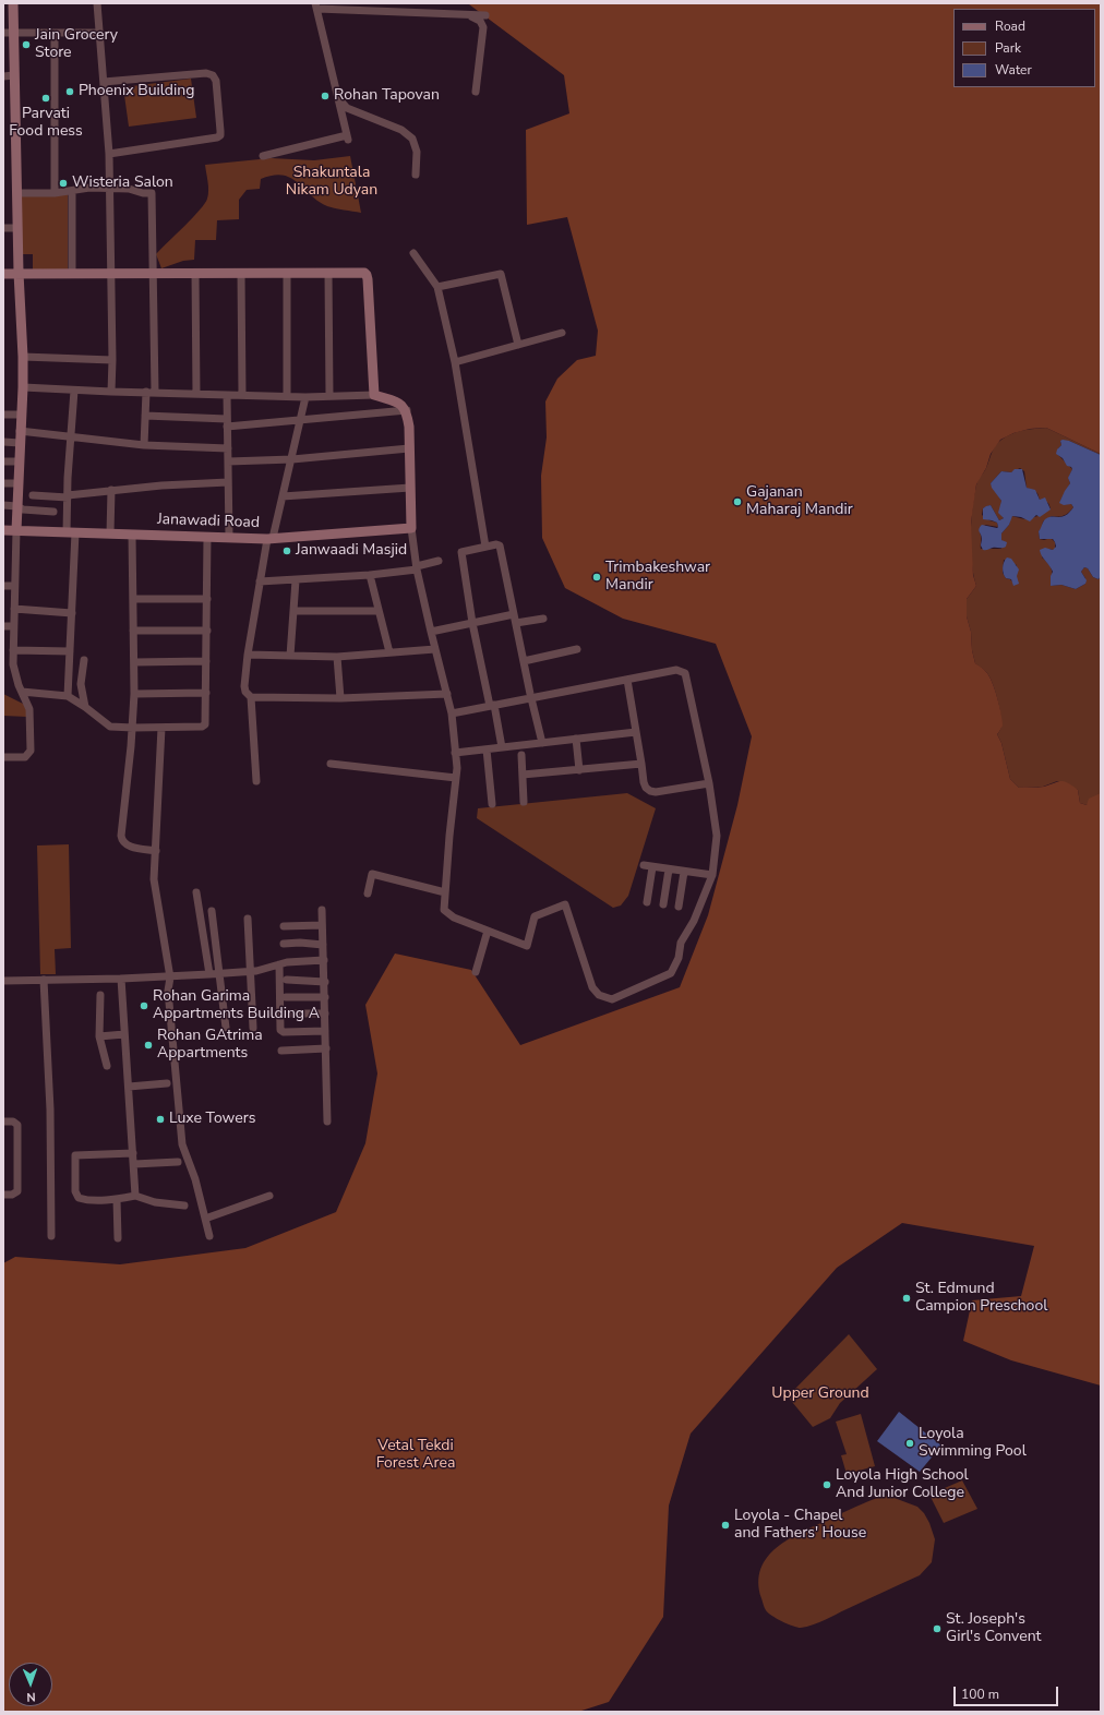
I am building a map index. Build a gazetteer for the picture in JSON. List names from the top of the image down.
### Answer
{
  "streets": {
    "street": ["Janawadi Road"]
  },
  "parks": ["Shakuntala Nikam Udyan", "Upper Ground", "Vetal Tekdi Forest Area"],
  "places": [
    "Jain Grocery Store",
    "Phoenix Building",
    "Rohan Tapovan",
    "Parvati Food mess",
    "Wisteria Salon",
    "Gajanan Maharaj Mandir",
    "Janwaadi Masjid",
    "Trimbakeshwar Mandir",
    "Rohan Garima Appartments Building A",
    "Rohan GAtrima Appartments",
    "Luxe Towers",
    "St. Edmund Campion Preschool",
    "Loyola Swimming Pool",
    "Loyola High School And Junior College",
    "Loyola - Chapel and Fathers' House",
    "St. Joseph's Girl's Convent"
  ],
  "legend": ["Road", "Park", "Water"],
  "scale_bar": "100 m",
  "north": "bottom"
}
